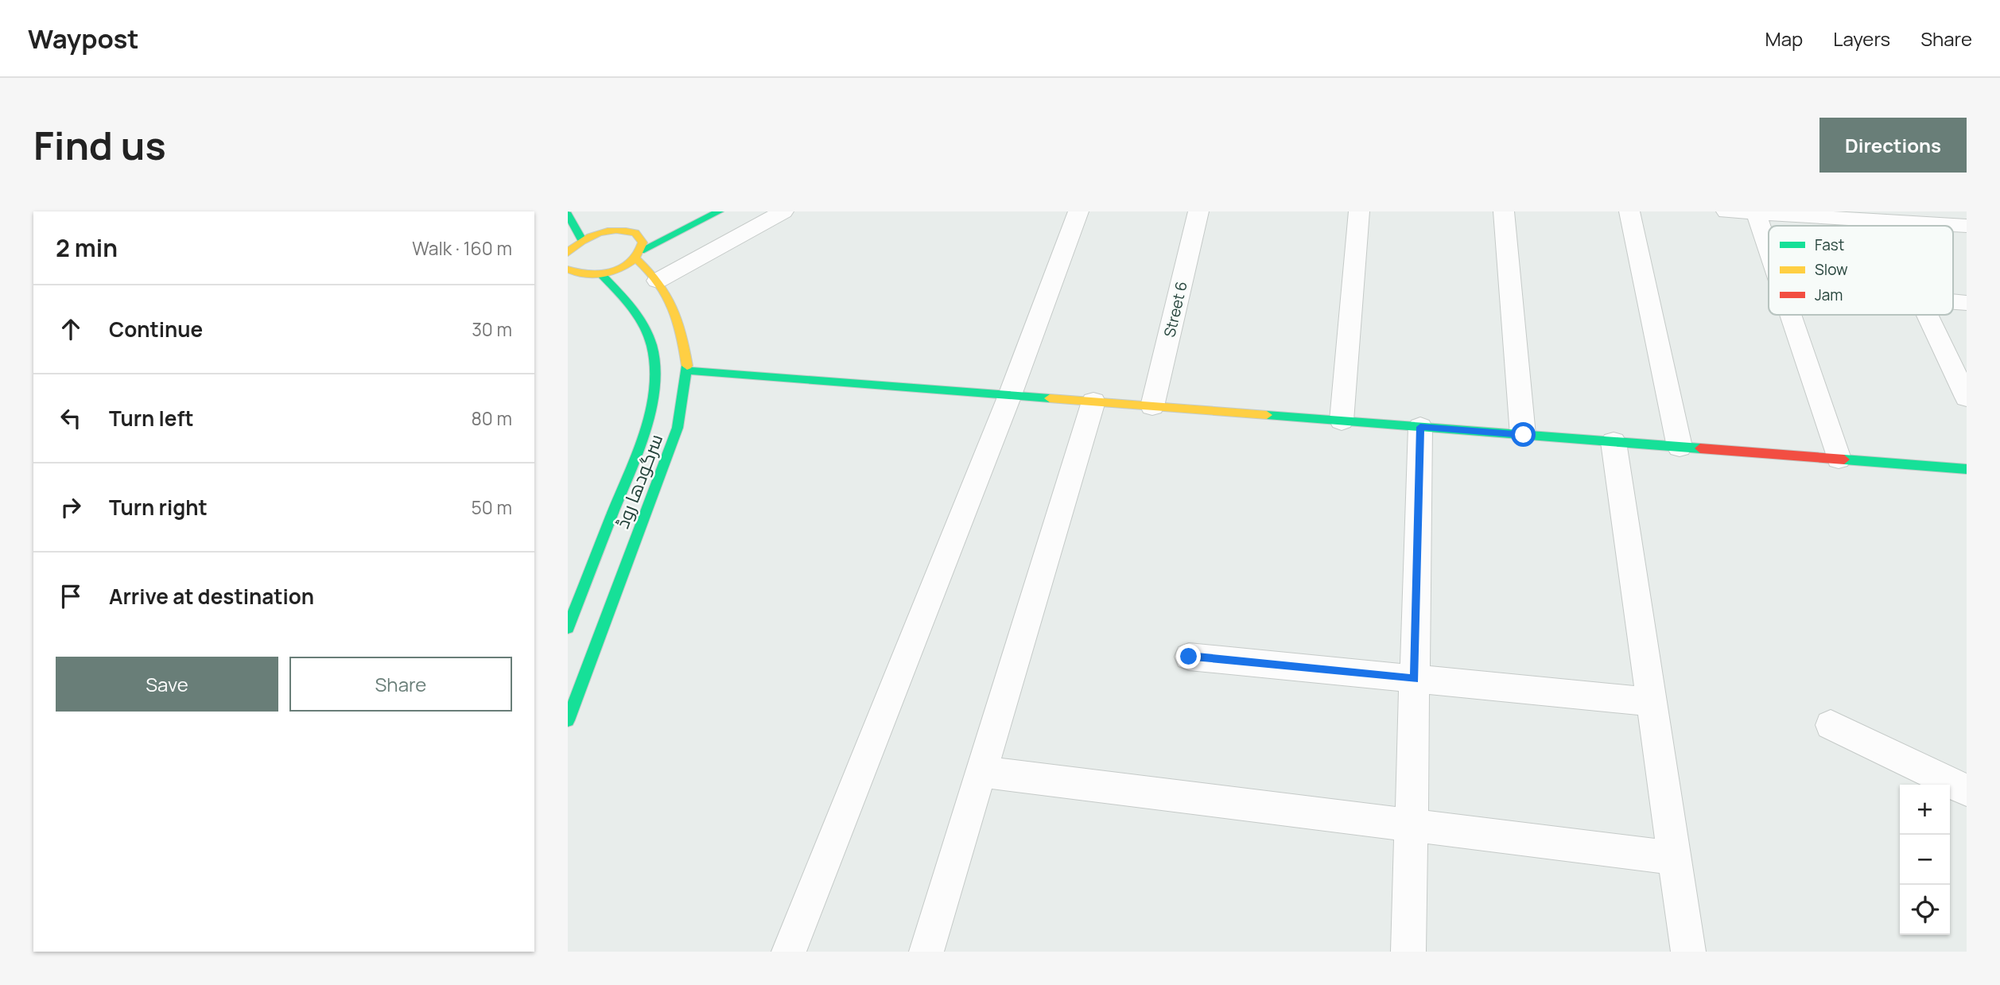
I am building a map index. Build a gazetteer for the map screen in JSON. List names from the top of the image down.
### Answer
{
  "streets": {
    "main road": ["سرگودھا روڈ"],
    "street": ["Street 6"]
  },
  "legend": ["Fast", "Slow", "Jam"],
  "page": {
    "header": "Waypost",
    "nav": ["Map", "Layers", "Share"],
    "buttons": [
      "Directions",
      ["Save", "Share"]
    ],
    "title": "Find us",
    "heading": ["2 min", "Walk · 160 m"],
    "list": [
      ["Continue", "30 m"],
      ["Turn left", "80 m"],
      ["Turn right", "50 m"],
      "Arrive at destination"
    ],
    "map_buttons": ["+", "−"]
  }
}
